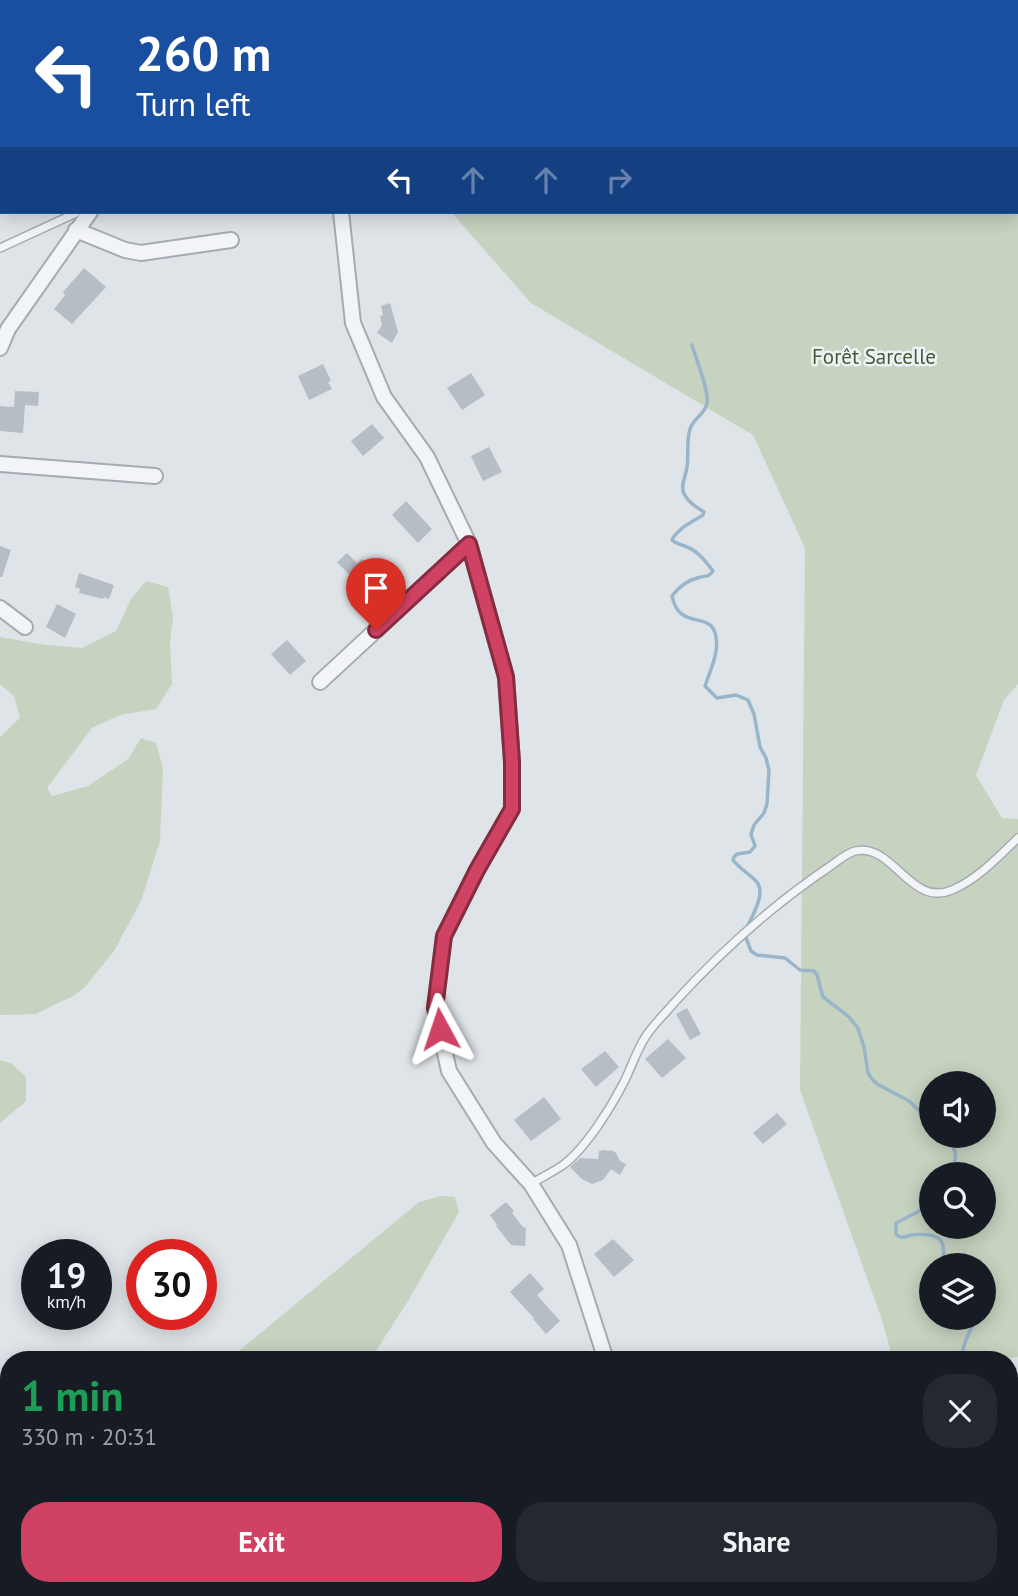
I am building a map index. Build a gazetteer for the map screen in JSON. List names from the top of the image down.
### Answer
{
  "parks": ["Forêt Sarcelle"],
  "page": {
    "turn": ["260 m", "Turn left"],
    "speed": "19 km/h",
    "limit": "30",
    "heading": ["1 min", "330 m · 20:31"],
    "buttons": ["Exit", "Share"]
  }
}
